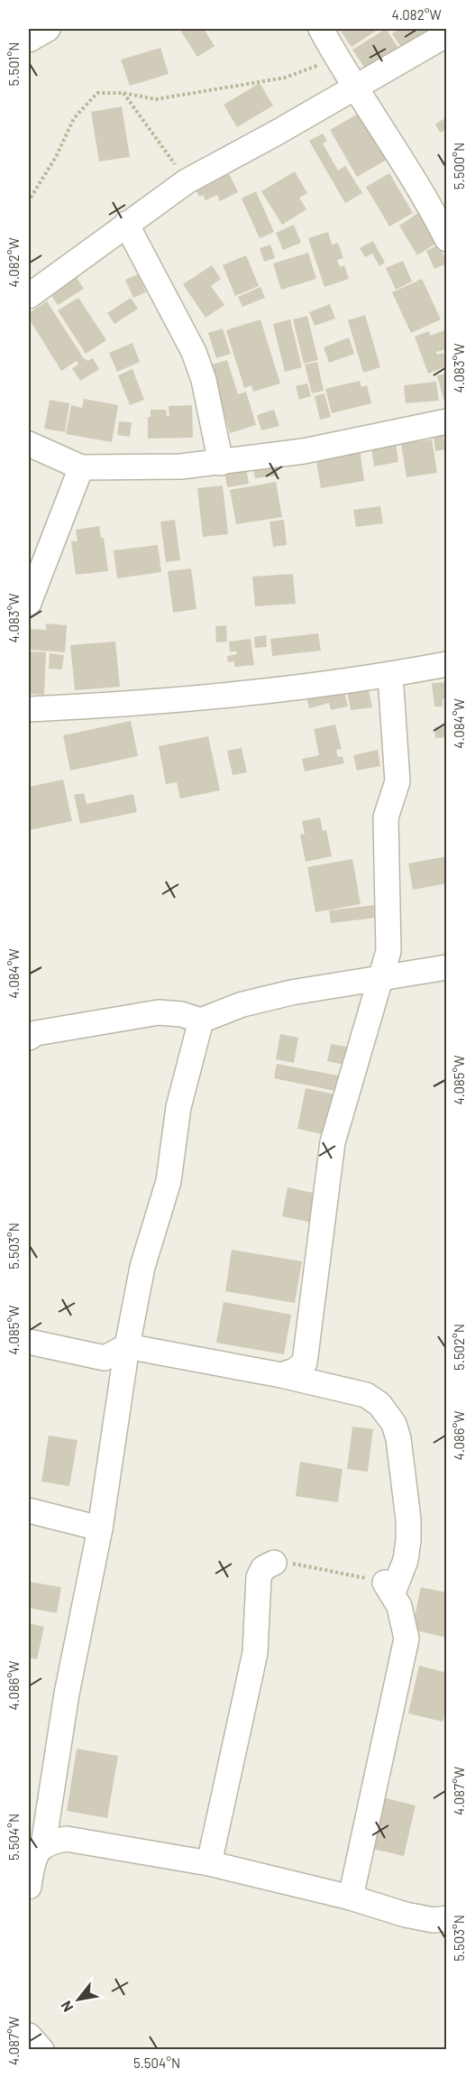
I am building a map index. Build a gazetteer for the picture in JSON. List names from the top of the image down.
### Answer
{
  "north": "bottom left",
  "coordinates": [
    "4.082°W",
    "5.501°N",
    "5.500°N",
    "4.083°W",
    "4.084°W",
    "4.085°W",
    "5.503°N",
    "5.502°N",
    "4.086°W",
    "4.087°W",
    "5.504°N"
  ]
}
